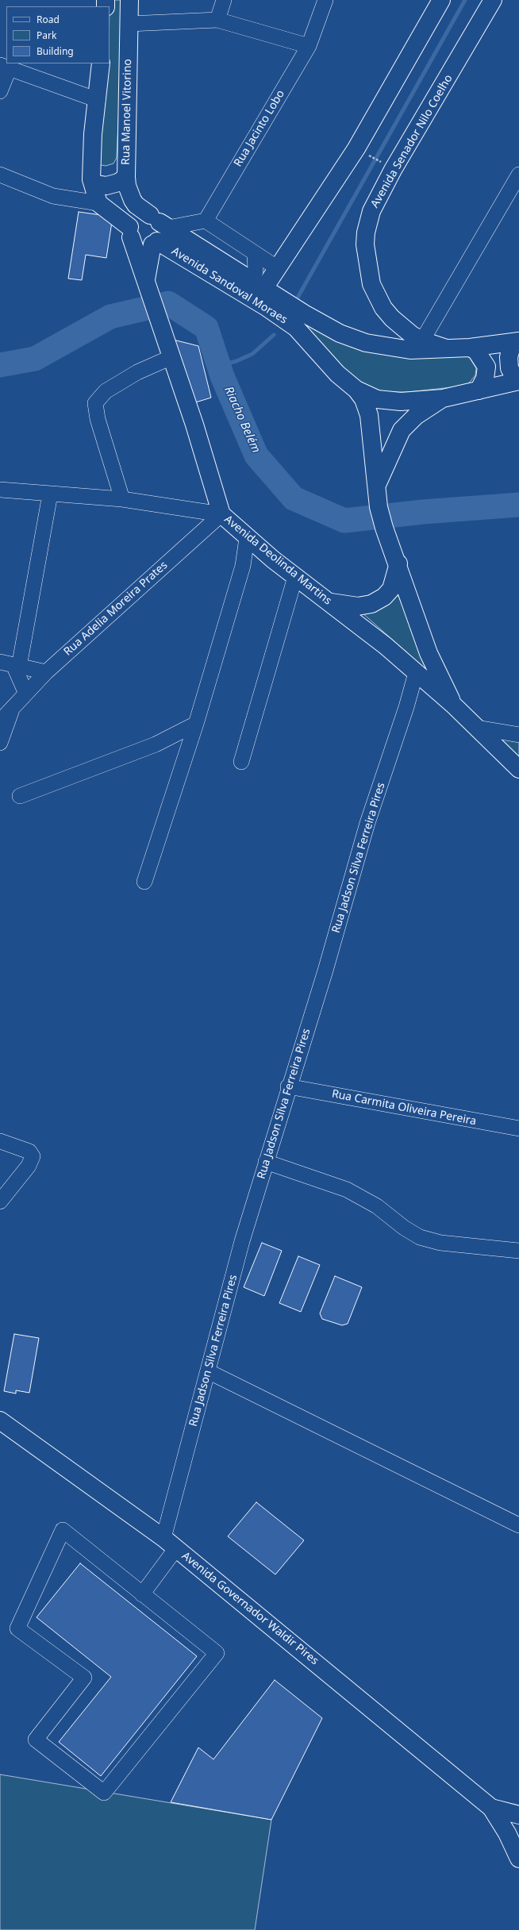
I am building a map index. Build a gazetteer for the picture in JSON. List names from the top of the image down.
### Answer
{
  "streets": {
    "main road": [
      "Rua Manoel Vitorino",
      "Avenida Senador Nilo Coelho",
      "Avenida Sandoval Moraes",
      "Avenida Deolinda Martins",
      "Avenida Governador Waldir Pires"
    ],
    "street": [
      "Rua Jacinto Lobo",
      "Rua Adelia Moreira Prates",
      "Rua Jadson Silva Ferreira Pires",
      "Rua Carmita Oliveira Pereira"
    ]
  },
  "crossings": [
    ["Rua Manoel Vitorino", "Avenida Sandoval Moraes"],
    ["Rua Manoel Vitorino", "Avenida Deolinda Martins"],
    ["Avenida Senador Nilo Coelho", "Avenida Sandoval Moraes"],
    ["Avenida Sandoval Moraes", "Avenida Deolinda Martins"],
    ["Avenida Deolinda Martins", "Rua Adelia Moreira Prates"],
    ["Avenida Deolinda Martins", "Rua Jadson Silva Ferreira Pires"],
    ["Rua Jadson Silva Ferreira Pires", "Rua Carmita Oliveira Pereira"],
    ["Rua Jadson Silva Ferreira Pires", "Avenida Governador Waldir Pires"]
  ],
  "water": ["Riacho Belém"],
  "legend": ["Road", "Park", "Building"]
}
